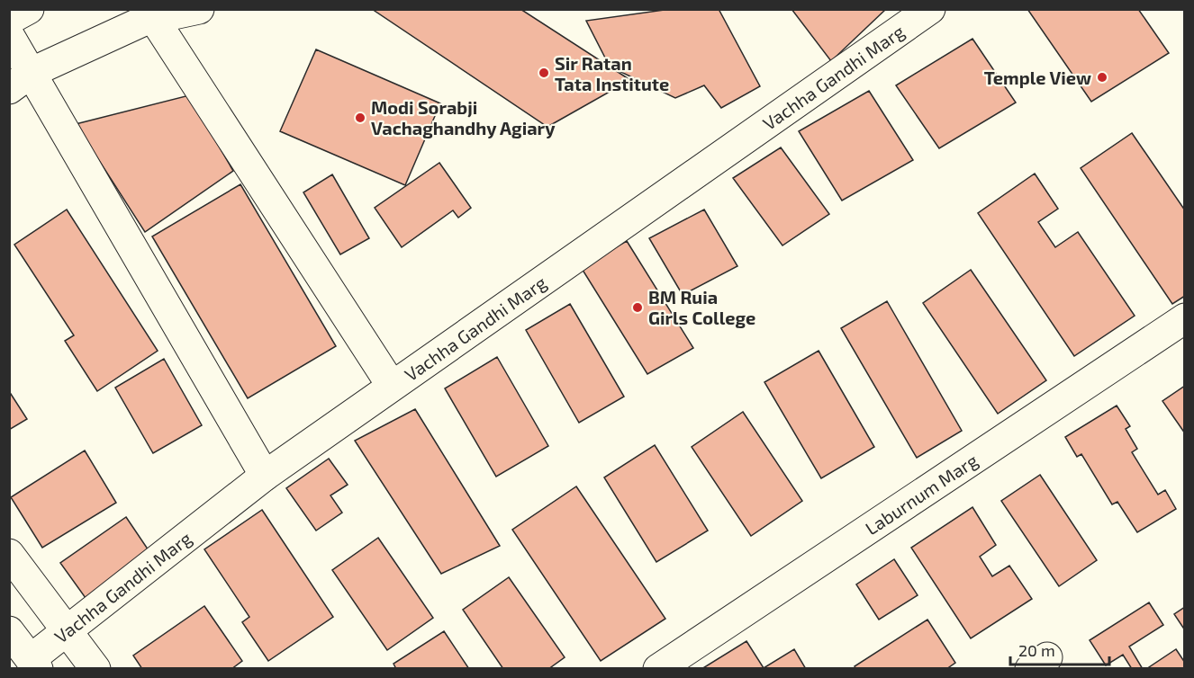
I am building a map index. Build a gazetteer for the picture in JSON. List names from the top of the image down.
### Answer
{
  "streets": {
    "street": ["Vachha Gandhi Marg", "Laburnum Marg"]
  },
  "places": [
    "Sir Ratan Tata Institute",
    "Temple View",
    "Modi Sorabji Vachaghandhy Agiary",
    "BM Ruia Girls College"
  ],
  "scale_bar": "20 m"
}
